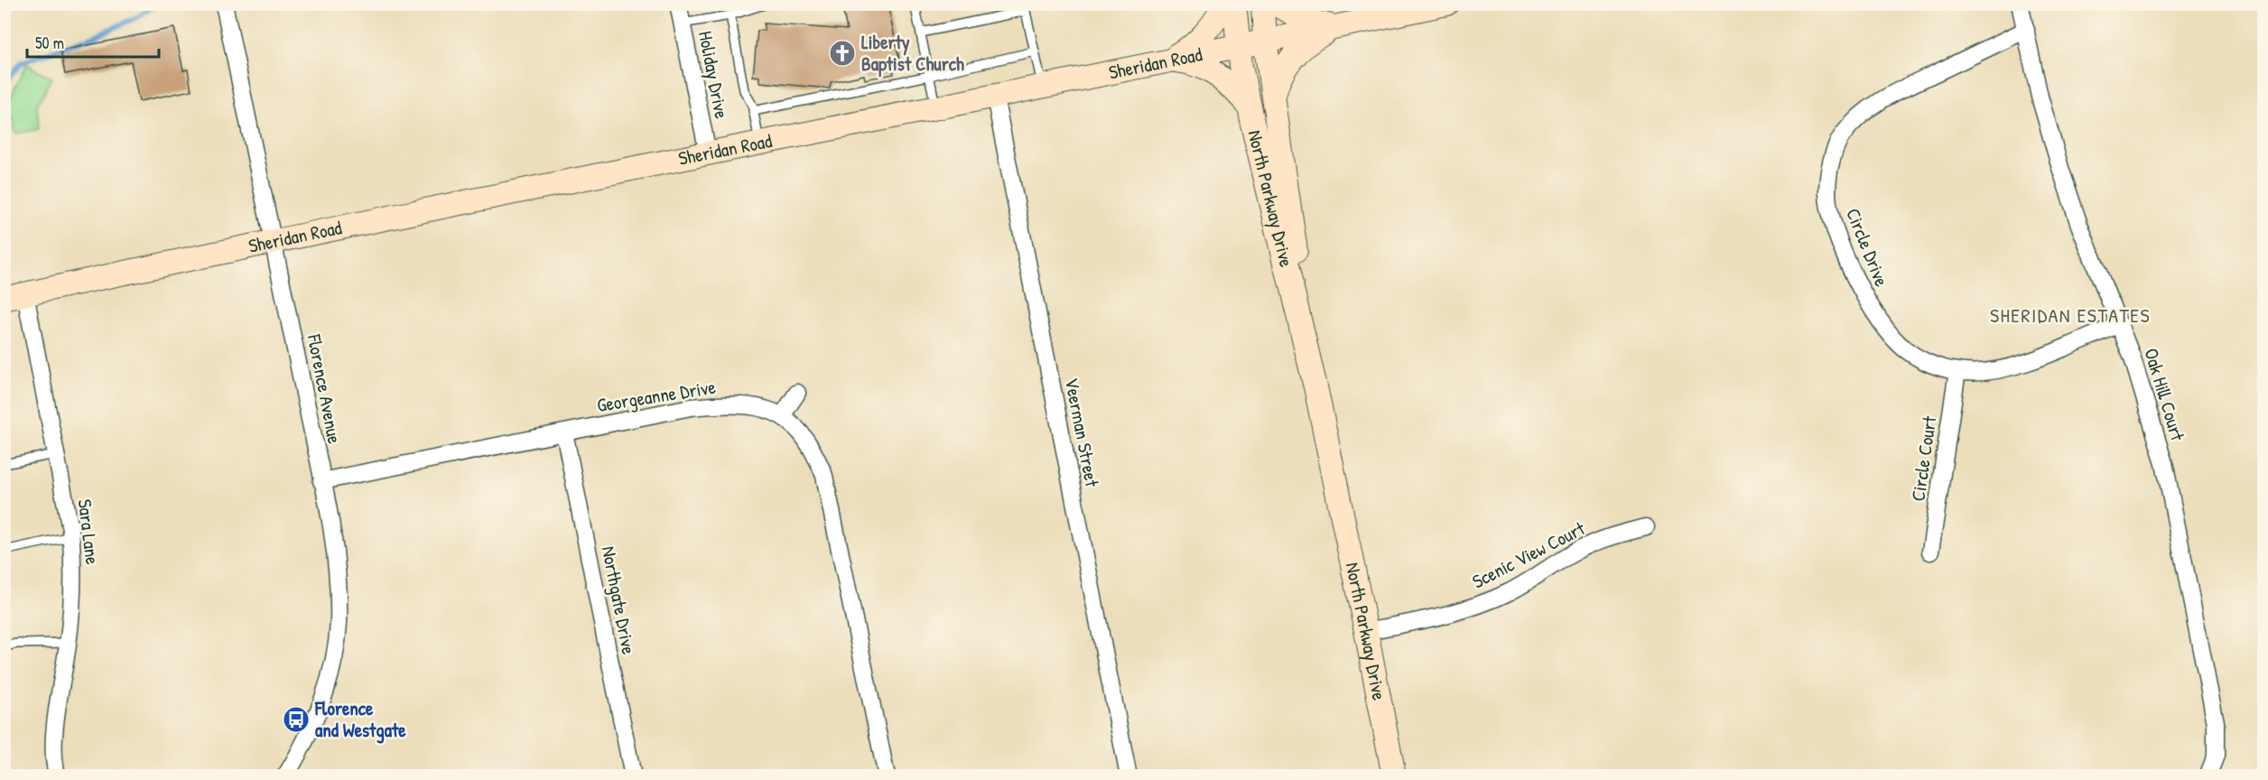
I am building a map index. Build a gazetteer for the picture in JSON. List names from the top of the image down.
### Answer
{
  "streets": {
    "main road": ["Sheridan Road", "North Parkway Drive"],
    "street": [
      "Holiday Drive",
      "Circle Drive",
      "Florence Avenue",
      "Oak Hill Court",
      "Georgeanne Drive",
      "Veerman Street",
      "Circle Court",
      "Sara Lane",
      "Scenic View Court",
      "Northgate Drive"
    ]
  },
  "crossings": [
    ["Sheridan Road", "Holiday Drive"],
    ["Sheridan Road", "North Parkway Drive"],
    ["Sheridan Road", "Florence Avenue"],
    ["Sheridan Road", "Veerman Street"],
    ["Sheridan Road", "Sara Lane"],
    ["North Parkway Drive", "Scenic View Court"],
    ["Circle Drive", "Oak Hill Court"],
    ["Circle Drive", "Circle Court"],
    ["Florence Avenue", "Georgeanne Drive"],
    ["Georgeanne Drive", "Northgate Drive"]
  ],
  "districts": ["SHERIDAN ESTATES"],
  "places": {
    "church": ["Liberty Baptist Church"],
    "bus stop": ["Florence and Westgate"]
  },
  "scale_bar": "50 m"
}
